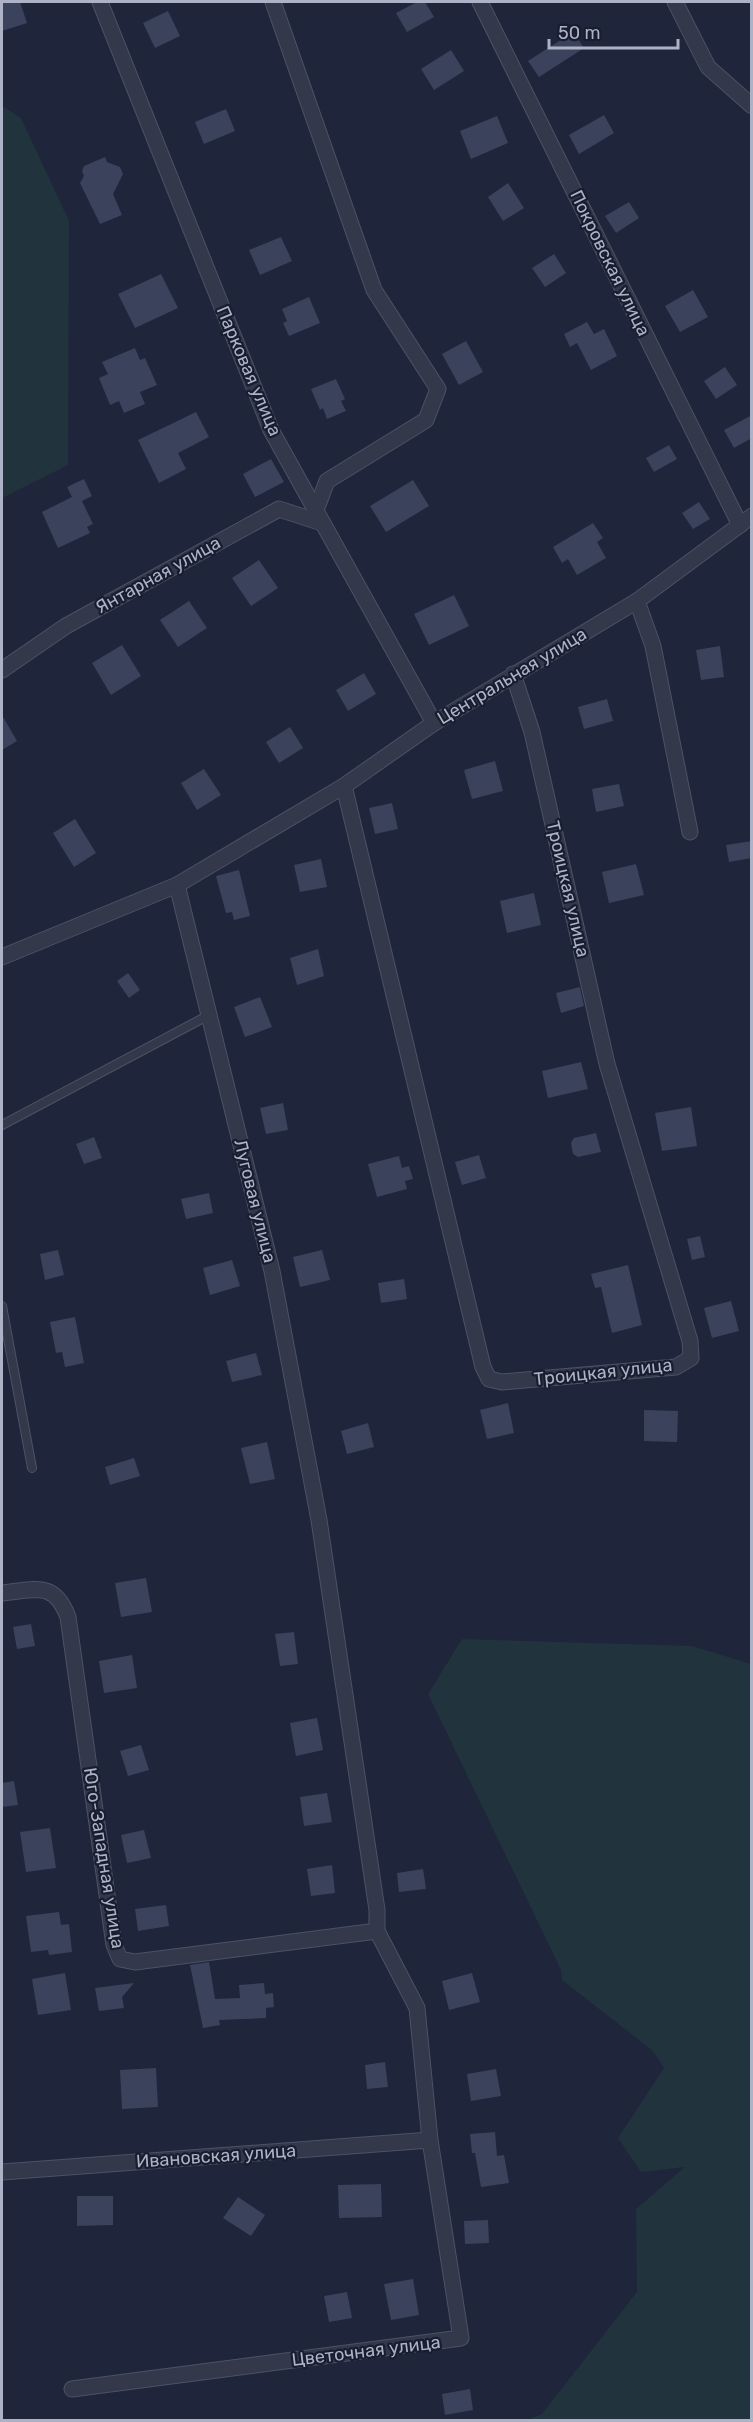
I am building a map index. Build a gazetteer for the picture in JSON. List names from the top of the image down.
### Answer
{
  "streets": {
    "street": [
      "Покровская улица",
      "Парковая улица",
      "Янтарная улица",
      "Центральная улица",
      "Троицкая улица",
      "Луговая улица",
      "Юго-Западная улица",
      "Ивановская улица",
      "Цветочная улица"
    ]
  },
  "crossings": [
    ["Покровская улица", "Центральная улица"],
    ["Парковая улица", "Янтарная улица"],
    ["Парковая улица", "Центральная улица"],
    ["Центральная улица", "Троицкая улица"],
    ["Центральная улица", "Луговая улица"],
    ["Луговая улица", "Юго-Западная улица"],
    ["Ивановская улица", "Цветочная улица"]
  ],
  "scale_bar": "50 m"
}
